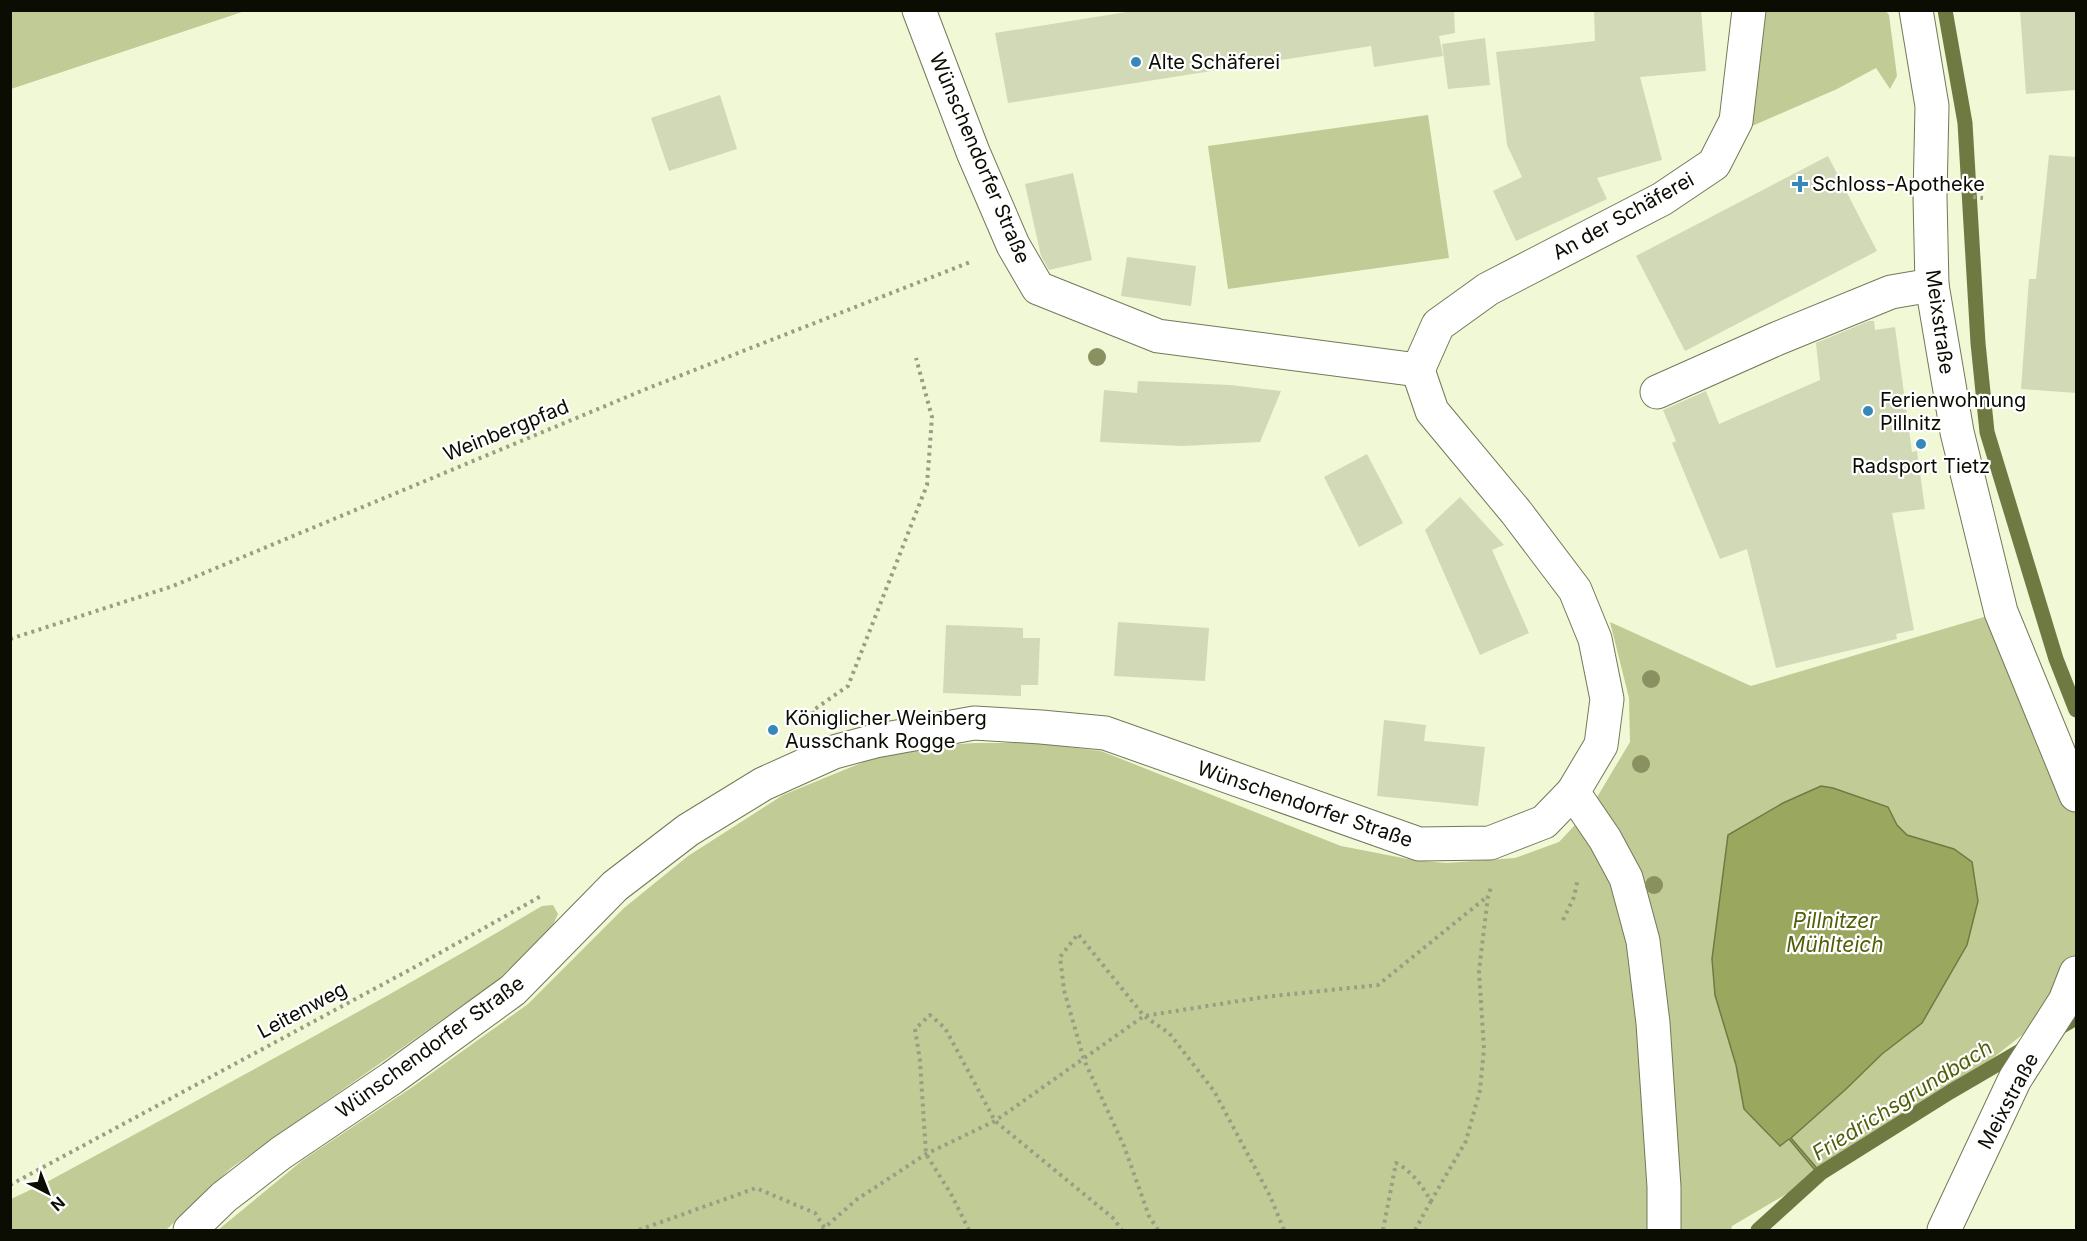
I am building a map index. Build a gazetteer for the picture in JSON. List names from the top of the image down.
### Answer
{
  "streets": {
    "street": ["Wünschendorfer Straße", "An der Schäferei", "Meixstraße"],
    "path": ["Weinbergpfad", "Leitenweg"]
  },
  "crossings": [
    ["Wünschendorfer Straße", "An der Schäferei"],
    ["Wünschendorfer Straße", "Weinbergpfad"]
  ],
  "water": ["Pillnitzer Mühlteich", "Friedrichsgrundbach"],
  "places": {
    "other": [
      "Alte Schäferei",
      "Ferienwohnung Pillnitz",
      "Radsport Tietz",
      "Königlicher Weinberg Ausschank Rogge"
    ],
    "health": ["Schloss-Apotheke"]
  },
  "north": "bottom right"
}
